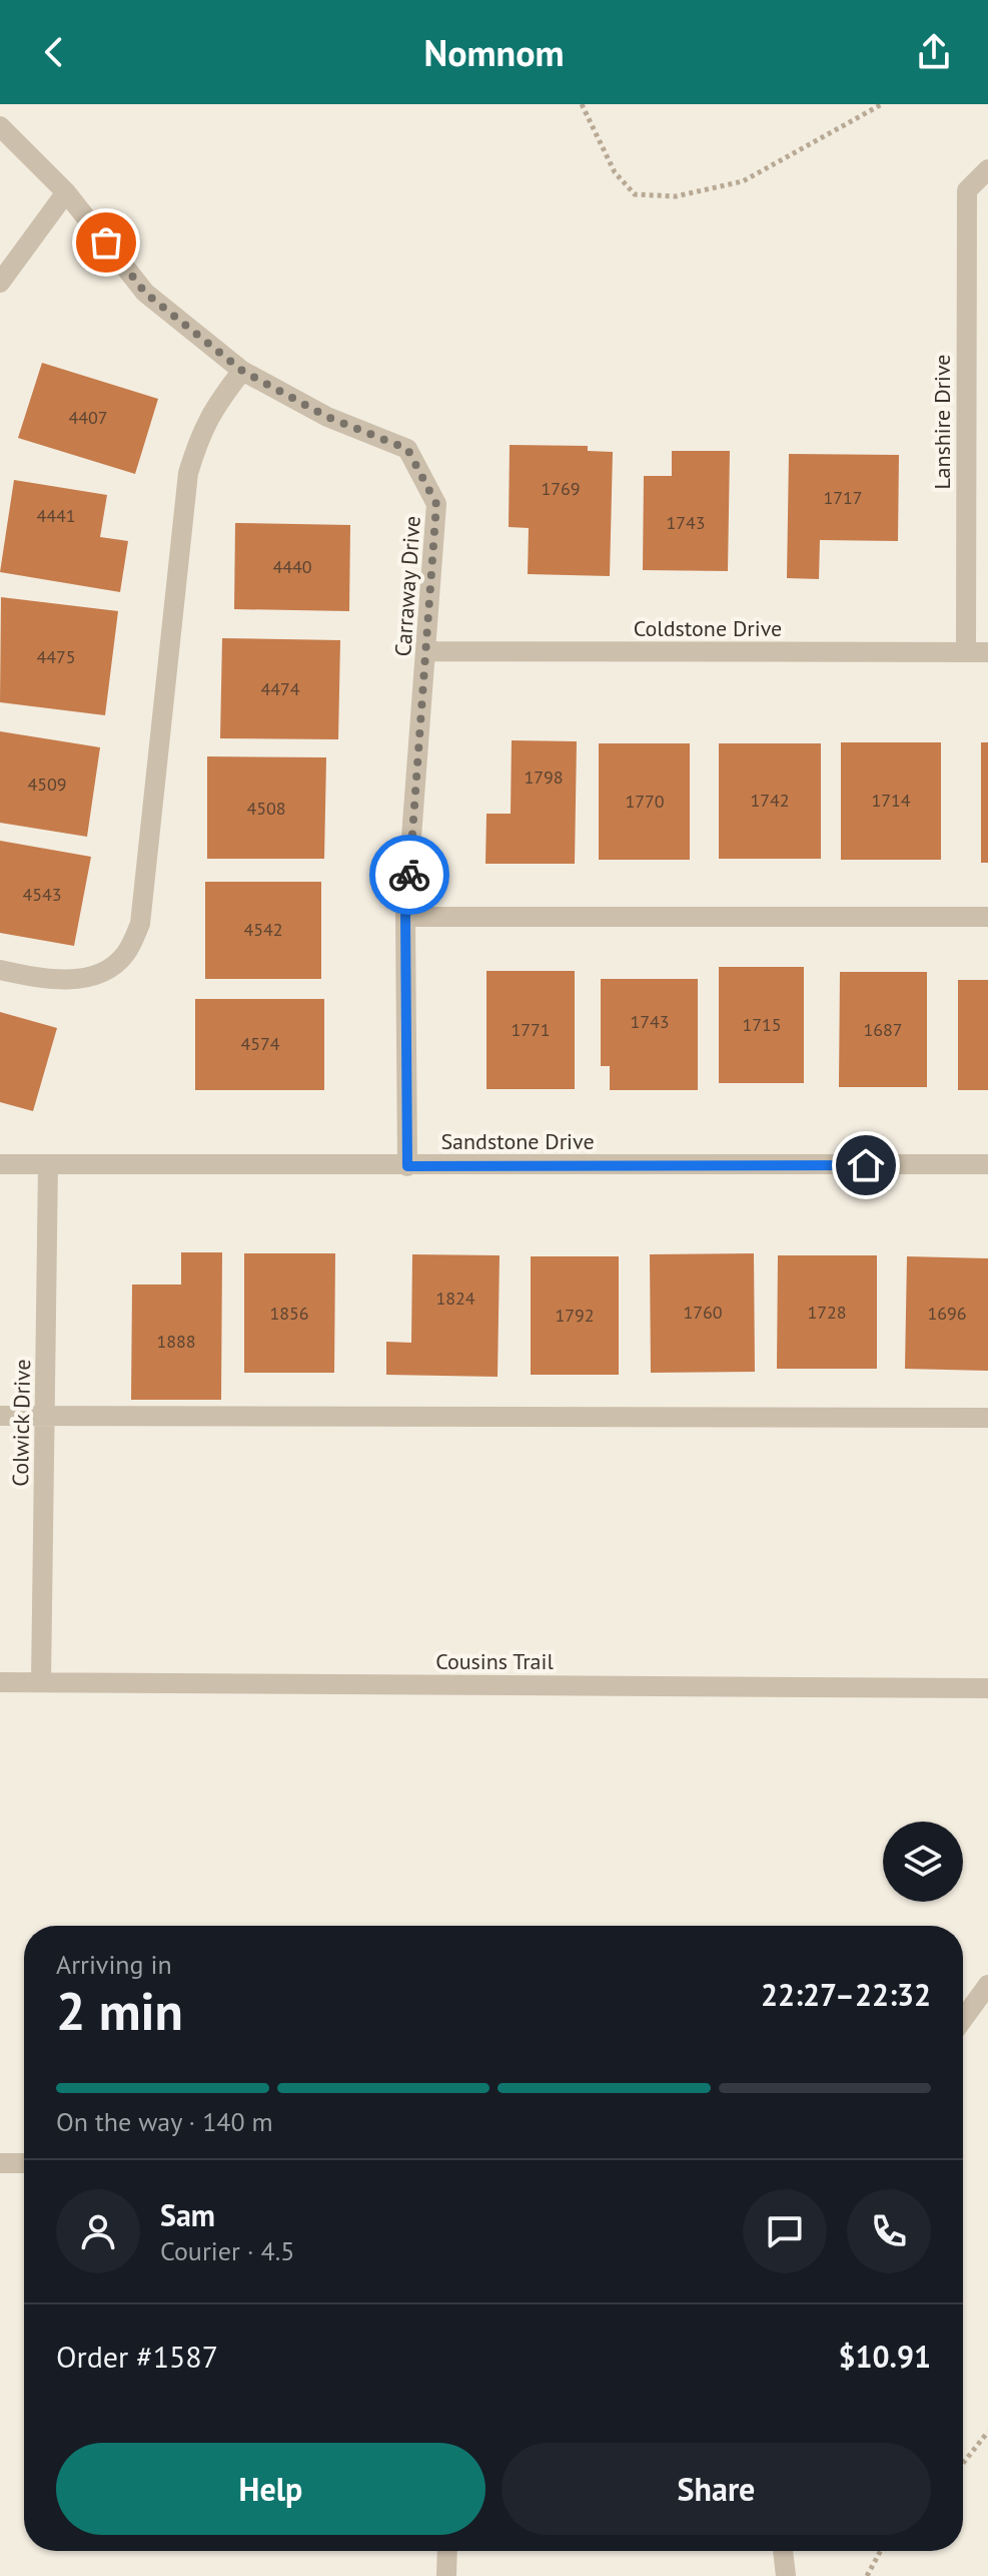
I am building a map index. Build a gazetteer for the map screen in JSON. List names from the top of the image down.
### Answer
{
  "streets": {
    "street": [
      "Lanshire Drive",
      "Carraway Drive",
      "Coldstone Drive",
      "Sandstone Drive",
      "Colwick Drive",
      "Cousins Trail"
    ]
  },
  "crossings": [
    ["Lanshire Drive", "Coldstone Drive"],
    ["Carraway Drive", "Coldstone Drive"],
    ["Carraway Drive", "Sandstone Drive"],
    ["Sandstone Drive", "Colwick Drive"],
    ["Colwick Drive", "Cousins Trail"]
  ],
  "house_numbers": [
    "4407",
    "1769",
    "1717",
    "4441",
    "1743",
    "4440",
    "4475",
    "4474",
    "1798",
    "4509",
    "1742",
    "1714",
    "1770",
    "4508",
    "4543",
    "4542",
    "1743",
    "1715",
    "1771",
    "1687",
    "4574",
    "1824",
    "1760",
    "1728",
    "1856",
    "1696",
    "1792",
    "1888"
  ],
  "page": {
    "header": "Nomnom",
    "heading": ["2 min", "Arriving in", "22:27–22:32"],
    "panel": [
      "Sam",
      "Courier · 4.5",
      "Order #1587",
      "$10.91"
    ],
    "bar": "On the way · 140 m",
    "buttons": ["Help", "Share"]
  }
}
